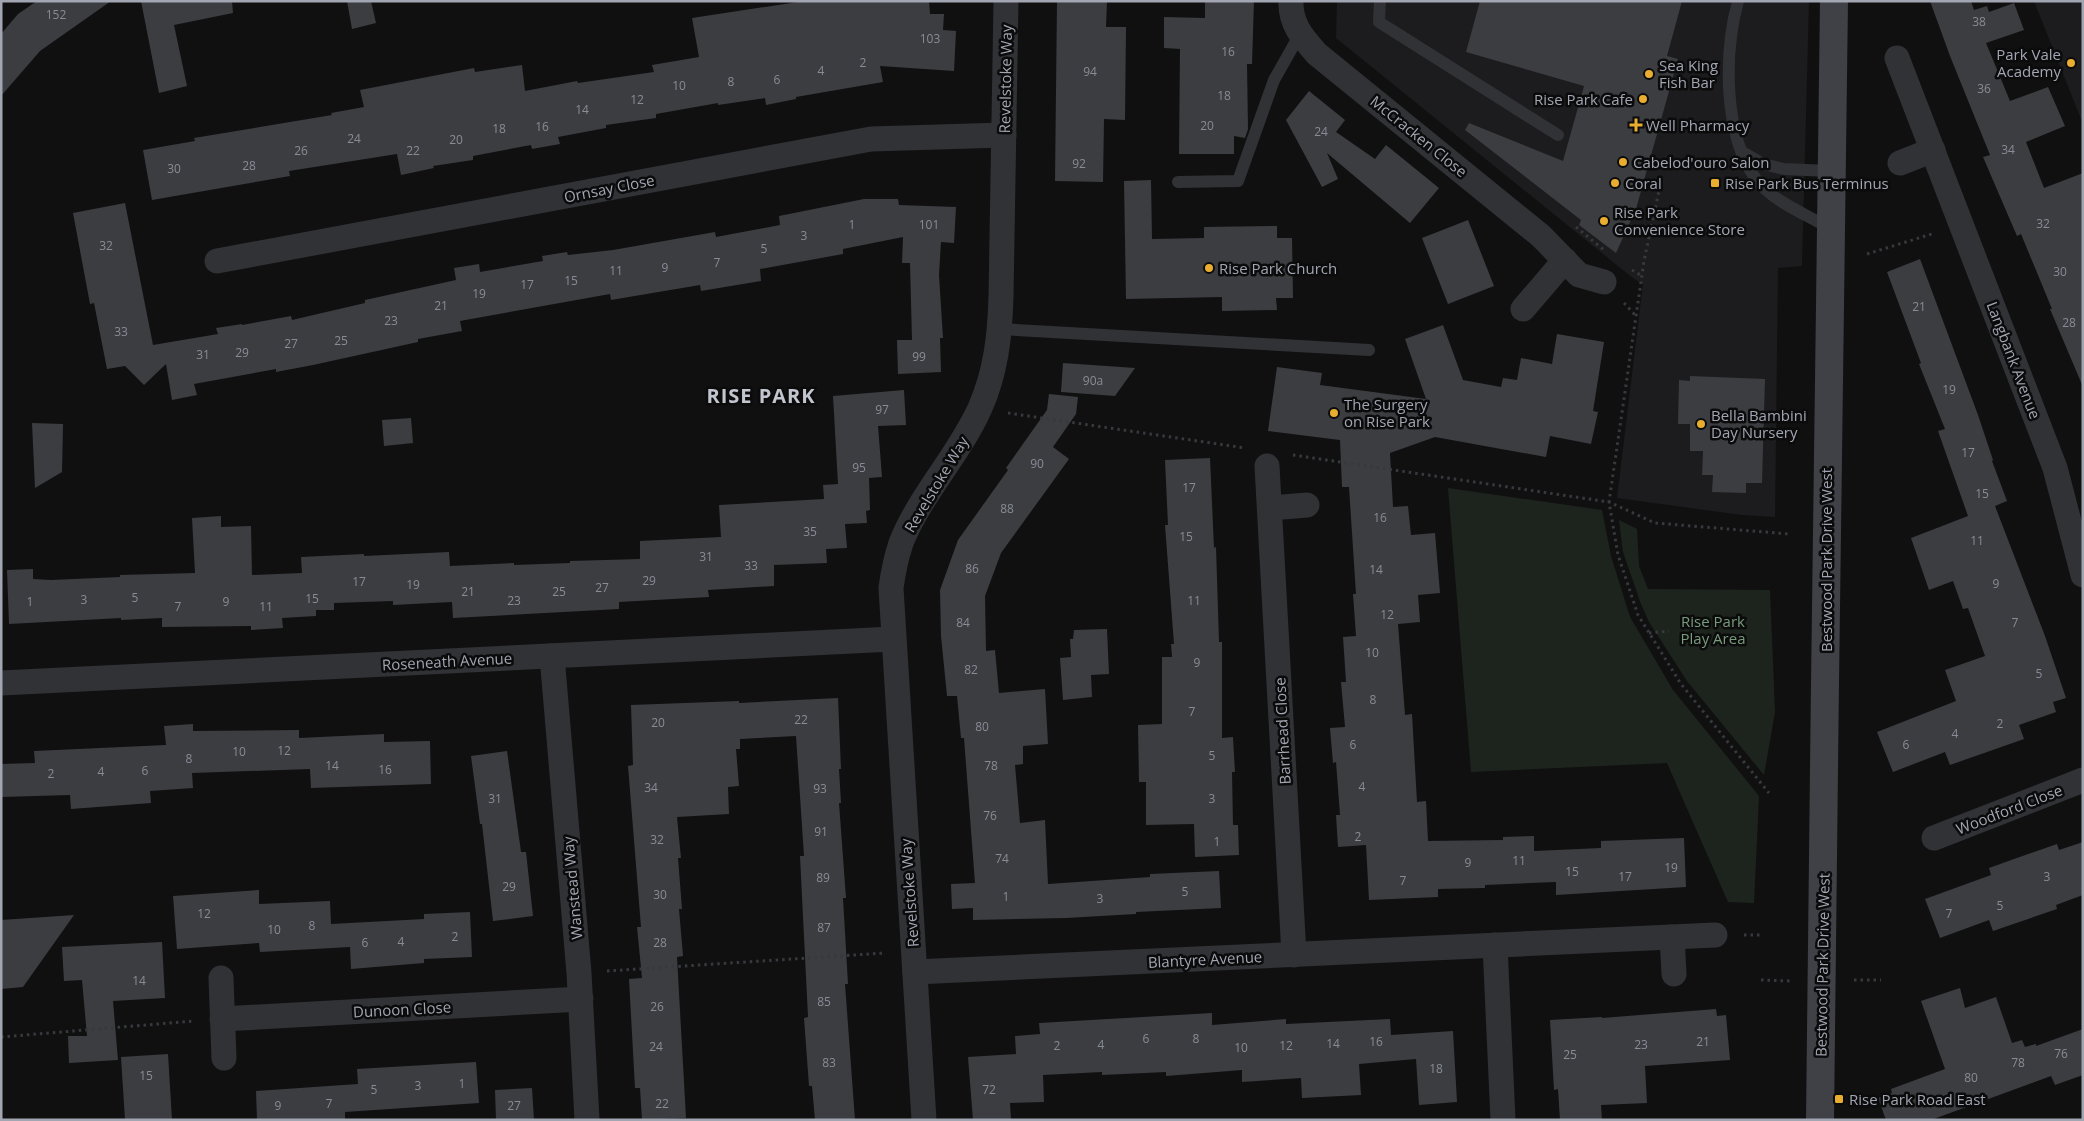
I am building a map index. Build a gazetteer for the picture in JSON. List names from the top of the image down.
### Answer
{
  "streets": {
    "street": [
      "Revelstoke Way",
      "McCracken Close",
      "Ornsay Close",
      "Langbank Avenue",
      "Bestwood Park Drive West",
      "Roseneath Avenue",
      "Barrhead Close",
      "Woodford Close",
      "Wanstead Way",
      "Blantyre Avenue",
      "Dunoon Close"
    ]
  },
  "crossings": [
    ["Revelstoke Way", "Ornsay Close"],
    ["Revelstoke Way", "Roseneath Avenue"],
    ["Revelstoke Way", "Blantyre Avenue"],
    ["Roseneath Avenue", "Wanstead Way"],
    ["Barrhead Close", "Blantyre Avenue"],
    ["Wanstead Way", "Dunoon Close"]
  ],
  "districts": ["RISE PARK"],
  "parks": ["Rise Park Play Area"],
  "places": {
    "other": [
      "Park Vale Academy",
      "Sea King Fish Bar",
      "Rise Park Cafe",
      "Cabelod'ouro Salon",
      "Coral",
      "Rise Park Convenience Store",
      "Rise Park Church",
      "The Surgery on Rise Park",
      "Bella Bambini Day Nursery"
    ],
    "health": ["Well Pharmacy"],
    "transit": ["Rise Park Bus Terminus", "Rise Park Road East"]
  },
  "house_numbers": [
    "152",
    "38",
    "103",
    "16",
    "2",
    "4",
    "94",
    "6",
    "8",
    "10",
    "36",
    "18",
    "12",
    "14",
    "20",
    "16",
    "18",
    "24",
    "24",
    "20",
    "34",
    "26",
    "22",
    "92",
    "28",
    "30",
    "32",
    "1",
    "101",
    "3",
    "32",
    "5",
    "7",
    "9",
    "11",
    "30",
    "15",
    "17",
    "19",
    "21",
    "21",
    "23",
    "28",
    "33",
    "25",
    "27",
    "29",
    "31",
    "99",
    "90a",
    "19",
    "97",
    "17",
    "90",
    "95",
    "17",
    "15",
    "88",
    "16",
    "35",
    "15",
    "11",
    "31",
    "33",
    "86",
    "14",
    "29",
    "17",
    "9",
    "19",
    "27",
    "21",
    "25",
    "5",
    "15",
    "3",
    "23",
    "11",
    "1",
    "9",
    "7",
    "11",
    "12",
    "84",
    "7",
    "10",
    "9",
    "82",
    "5",
    "8",
    "7",
    "22",
    "20",
    "2",
    "80",
    "4",
    "6",
    "6",
    "12",
    "10",
    "5",
    "8",
    "14",
    "78",
    "16",
    "6",
    "4",
    "2",
    "4",
    "34",
    "93",
    "31",
    "3",
    "76",
    "91",
    "2",
    "32",
    "1",
    "74",
    "11",
    "9",
    "19",
    "15",
    "17",
    "3",
    "89",
    "7",
    "29",
    "5",
    "30",
    "1",
    "3",
    "5",
    "12",
    "7",
    "8",
    "87",
    "10",
    "2",
    "4",
    "6",
    "28",
    "14",
    "85",
    "26",
    "6",
    "8",
    "16",
    "21",
    "14",
    "4",
    "23",
    "2",
    "12",
    "24",
    "10",
    "76",
    "25",
    "83",
    "78",
    "18",
    "15",
    "80",
    "1",
    "3",
    "5",
    "72",
    "7",
    "22",
    "9",
    "27"
  ]
}
